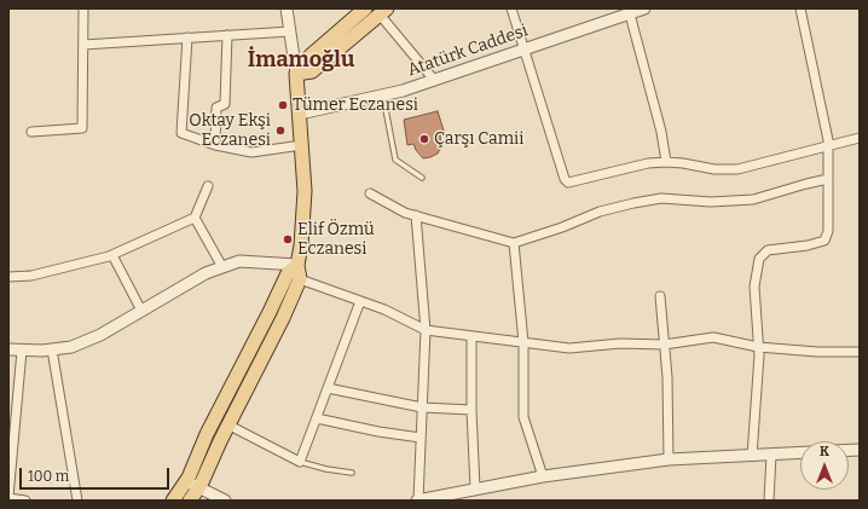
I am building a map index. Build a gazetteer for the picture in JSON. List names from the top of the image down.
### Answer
{
  "streets": {
    "street": ["Atatürk Caddesi"]
  },
  "districts": ["İmamoğlu"],
  "places": [
    "Tümer Eczanesi",
    "Oktay Ekşi Eczanesi",
    "Çarşı Camii",
    "Elif Özmü Eczanesi"
  ],
  "scale_bar": "100 m",
  "north": "top"
}
